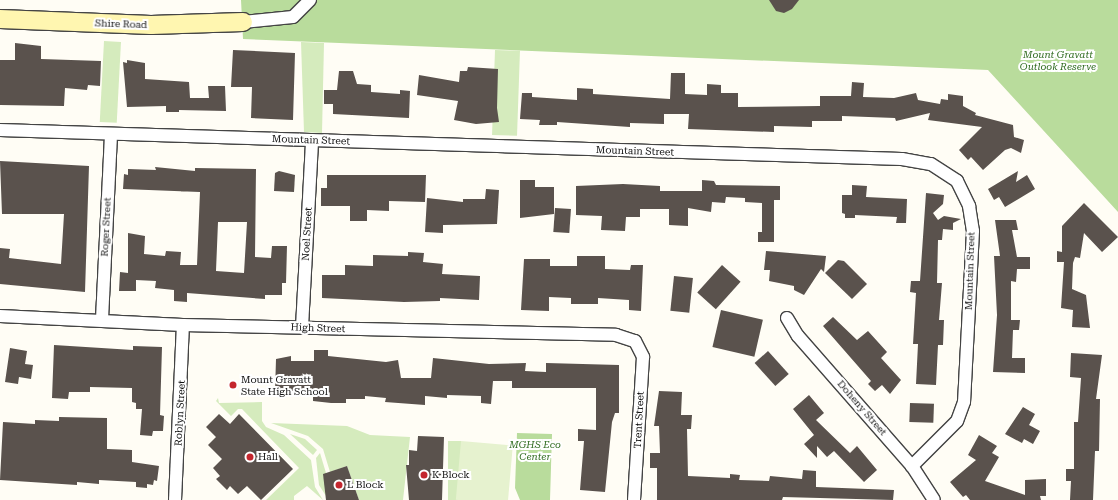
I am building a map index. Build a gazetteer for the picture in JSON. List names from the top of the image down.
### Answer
{
  "streets": {
    "street": [
      "Shire Road",
      "Mountain Street",
      "Roger Street",
      "Noel Street",
      "High Street",
      "Doheny Street",
      "Roblyn Street",
      "Trent Street"
    ]
  },
  "crossings": [
    ["Mountain Street", "Roger Street"],
    ["Mountain Street", "Noel Street"],
    ["Mountain Street", "Doheny Street"],
    ["Roger Street", "High Street"],
    ["Noel Street", "High Street"],
    ["High Street", "Roblyn Street"],
    ["High Street", "Trent Street"]
  ],
  "parks": ["Mount Gravatt Outlook Reserve", "MGHS Eco Center"],
  "places": [
    "Mount Gravatt State High School",
    "Hall",
    "K Block",
    "L Block"
  ]
}
